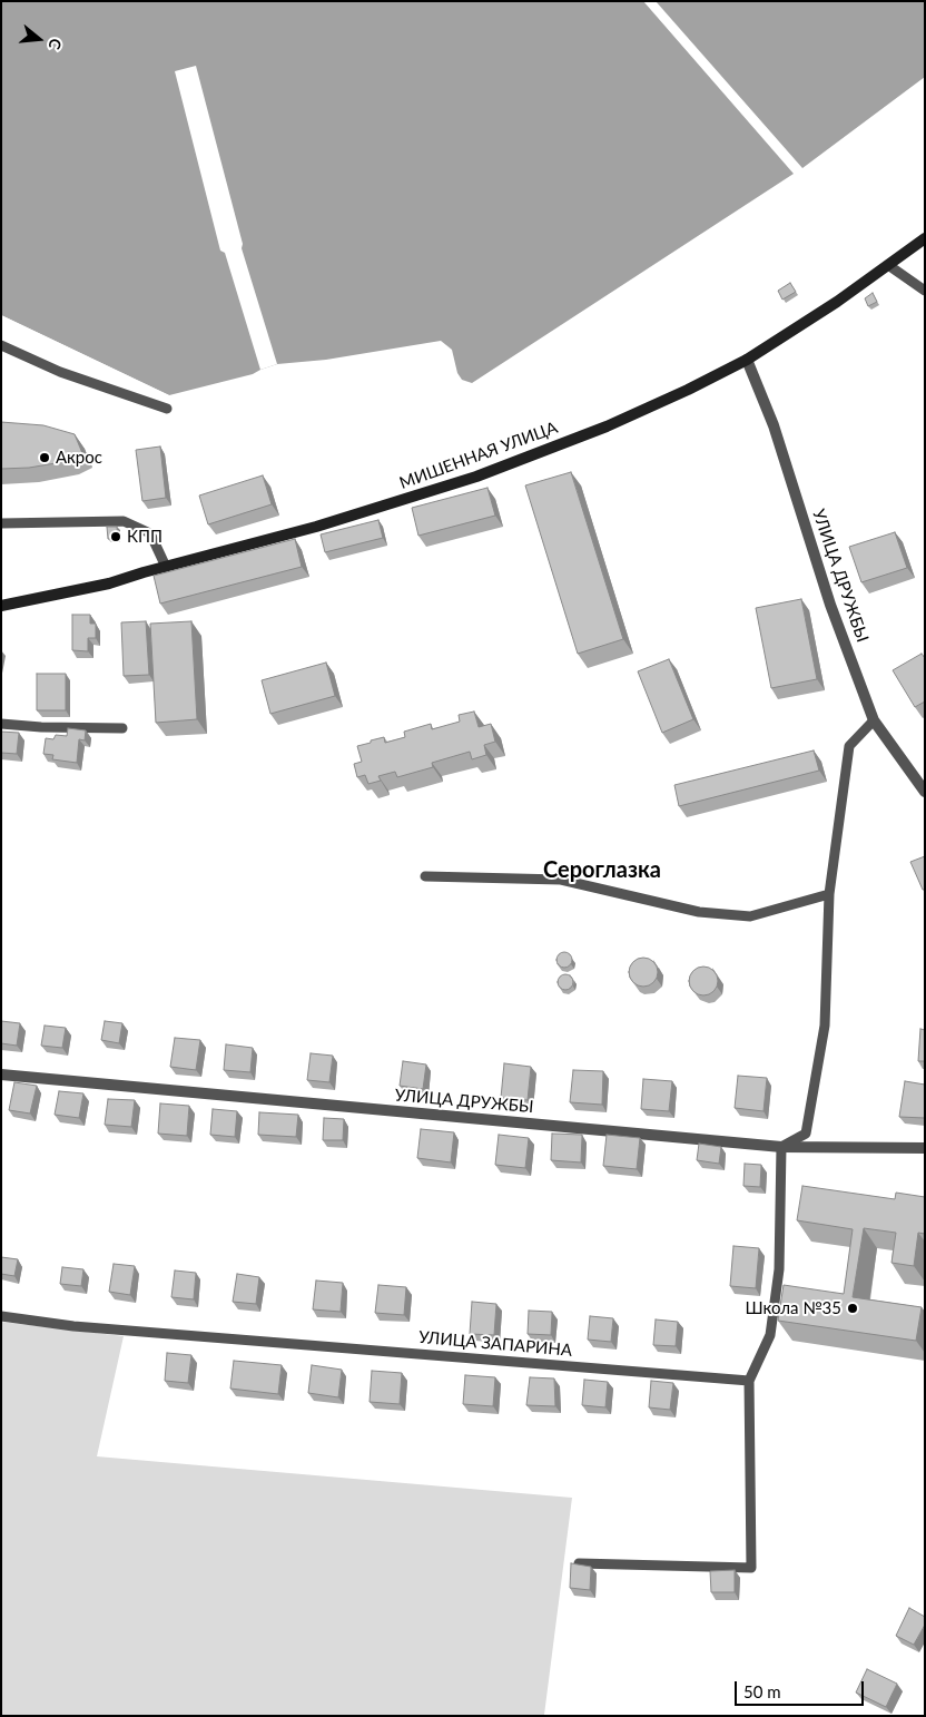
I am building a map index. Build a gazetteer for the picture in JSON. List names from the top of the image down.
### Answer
{
  "streets": {
    "main road": ["МИШЕННАЯ УЛИЦА"],
    "street": ["УЛИЦА ДРУЖБЫ"],
    "lane": ["УЛИЦА ЗАПАРИНА"]
  },
  "crossings": [
    ["МИШЕННАЯ УЛИЦА", "УЛИЦА ДРУЖБЫ"]
  ],
  "districts": ["Сероглазка"],
  "places": ["Акрос", "КПП", "Школа №35"],
  "scale_bar": "50 m",
  "north": "right"
}
